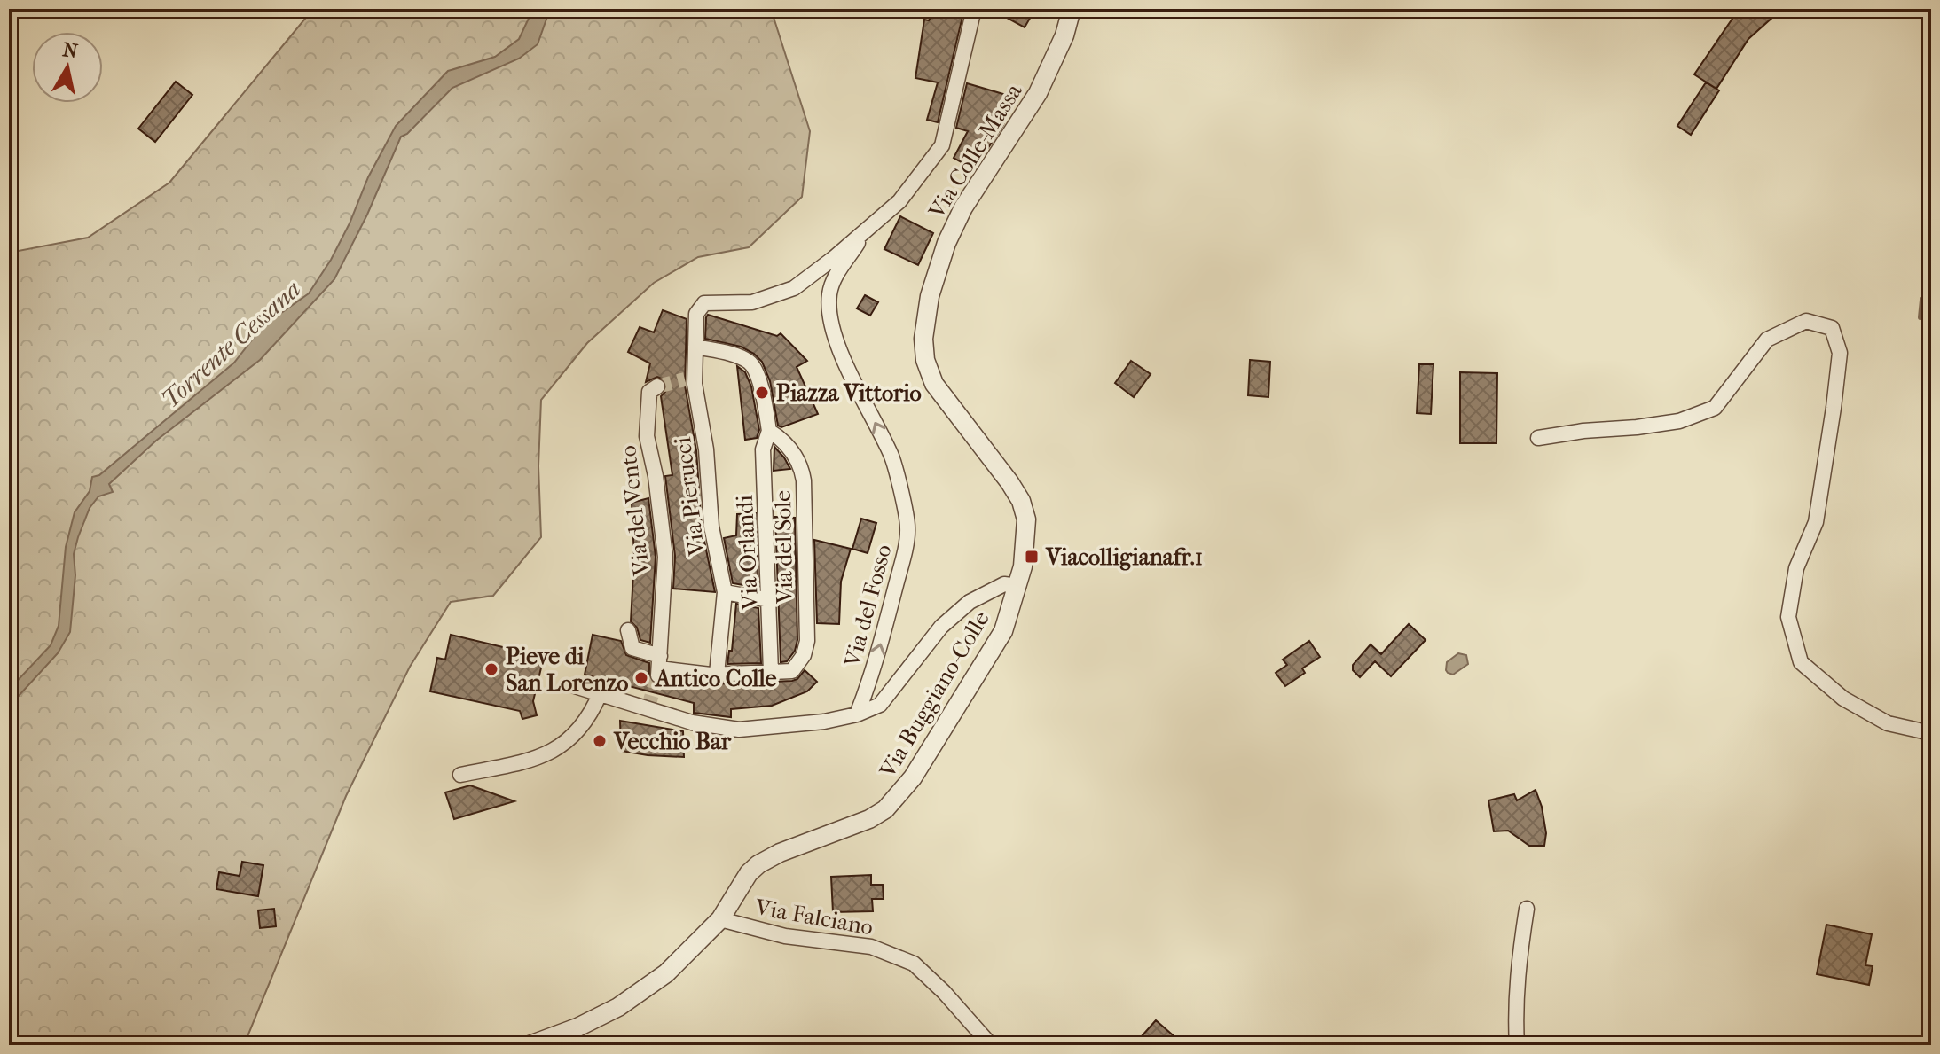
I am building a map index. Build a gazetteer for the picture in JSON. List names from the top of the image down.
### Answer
{
  "streets": {
    "street": [
      "Via Colle-Massa",
      "Via Pierucci",
      "Via del Vento",
      "Via del Sole",
      "Via Orlandi",
      "Via del Fosso",
      "Via Buggiano-Colle",
      "Via Falciano"
    ]
  },
  "crossings": [
    ["Via Colle-Massa", "Via Buggiano-Colle"],
    ["Via Pierucci", "Via del Fosso"],
    ["Via del Sole", "Via Orlandi"],
    ["Via Buggiano-Colle", "Via Falciano"]
  ],
  "one_way": ["Via del Fosso"],
  "water": ["Torrente Cessana"],
  "places": {
    "other": [
      "Piazza Vittorio",
      "Pieve di San Lorenzo",
      "Antico Colle",
      "Vecchio Bar"
    ],
    "transit": ["Viacolligianafr.1"]
  },
  "north": "top"
}
